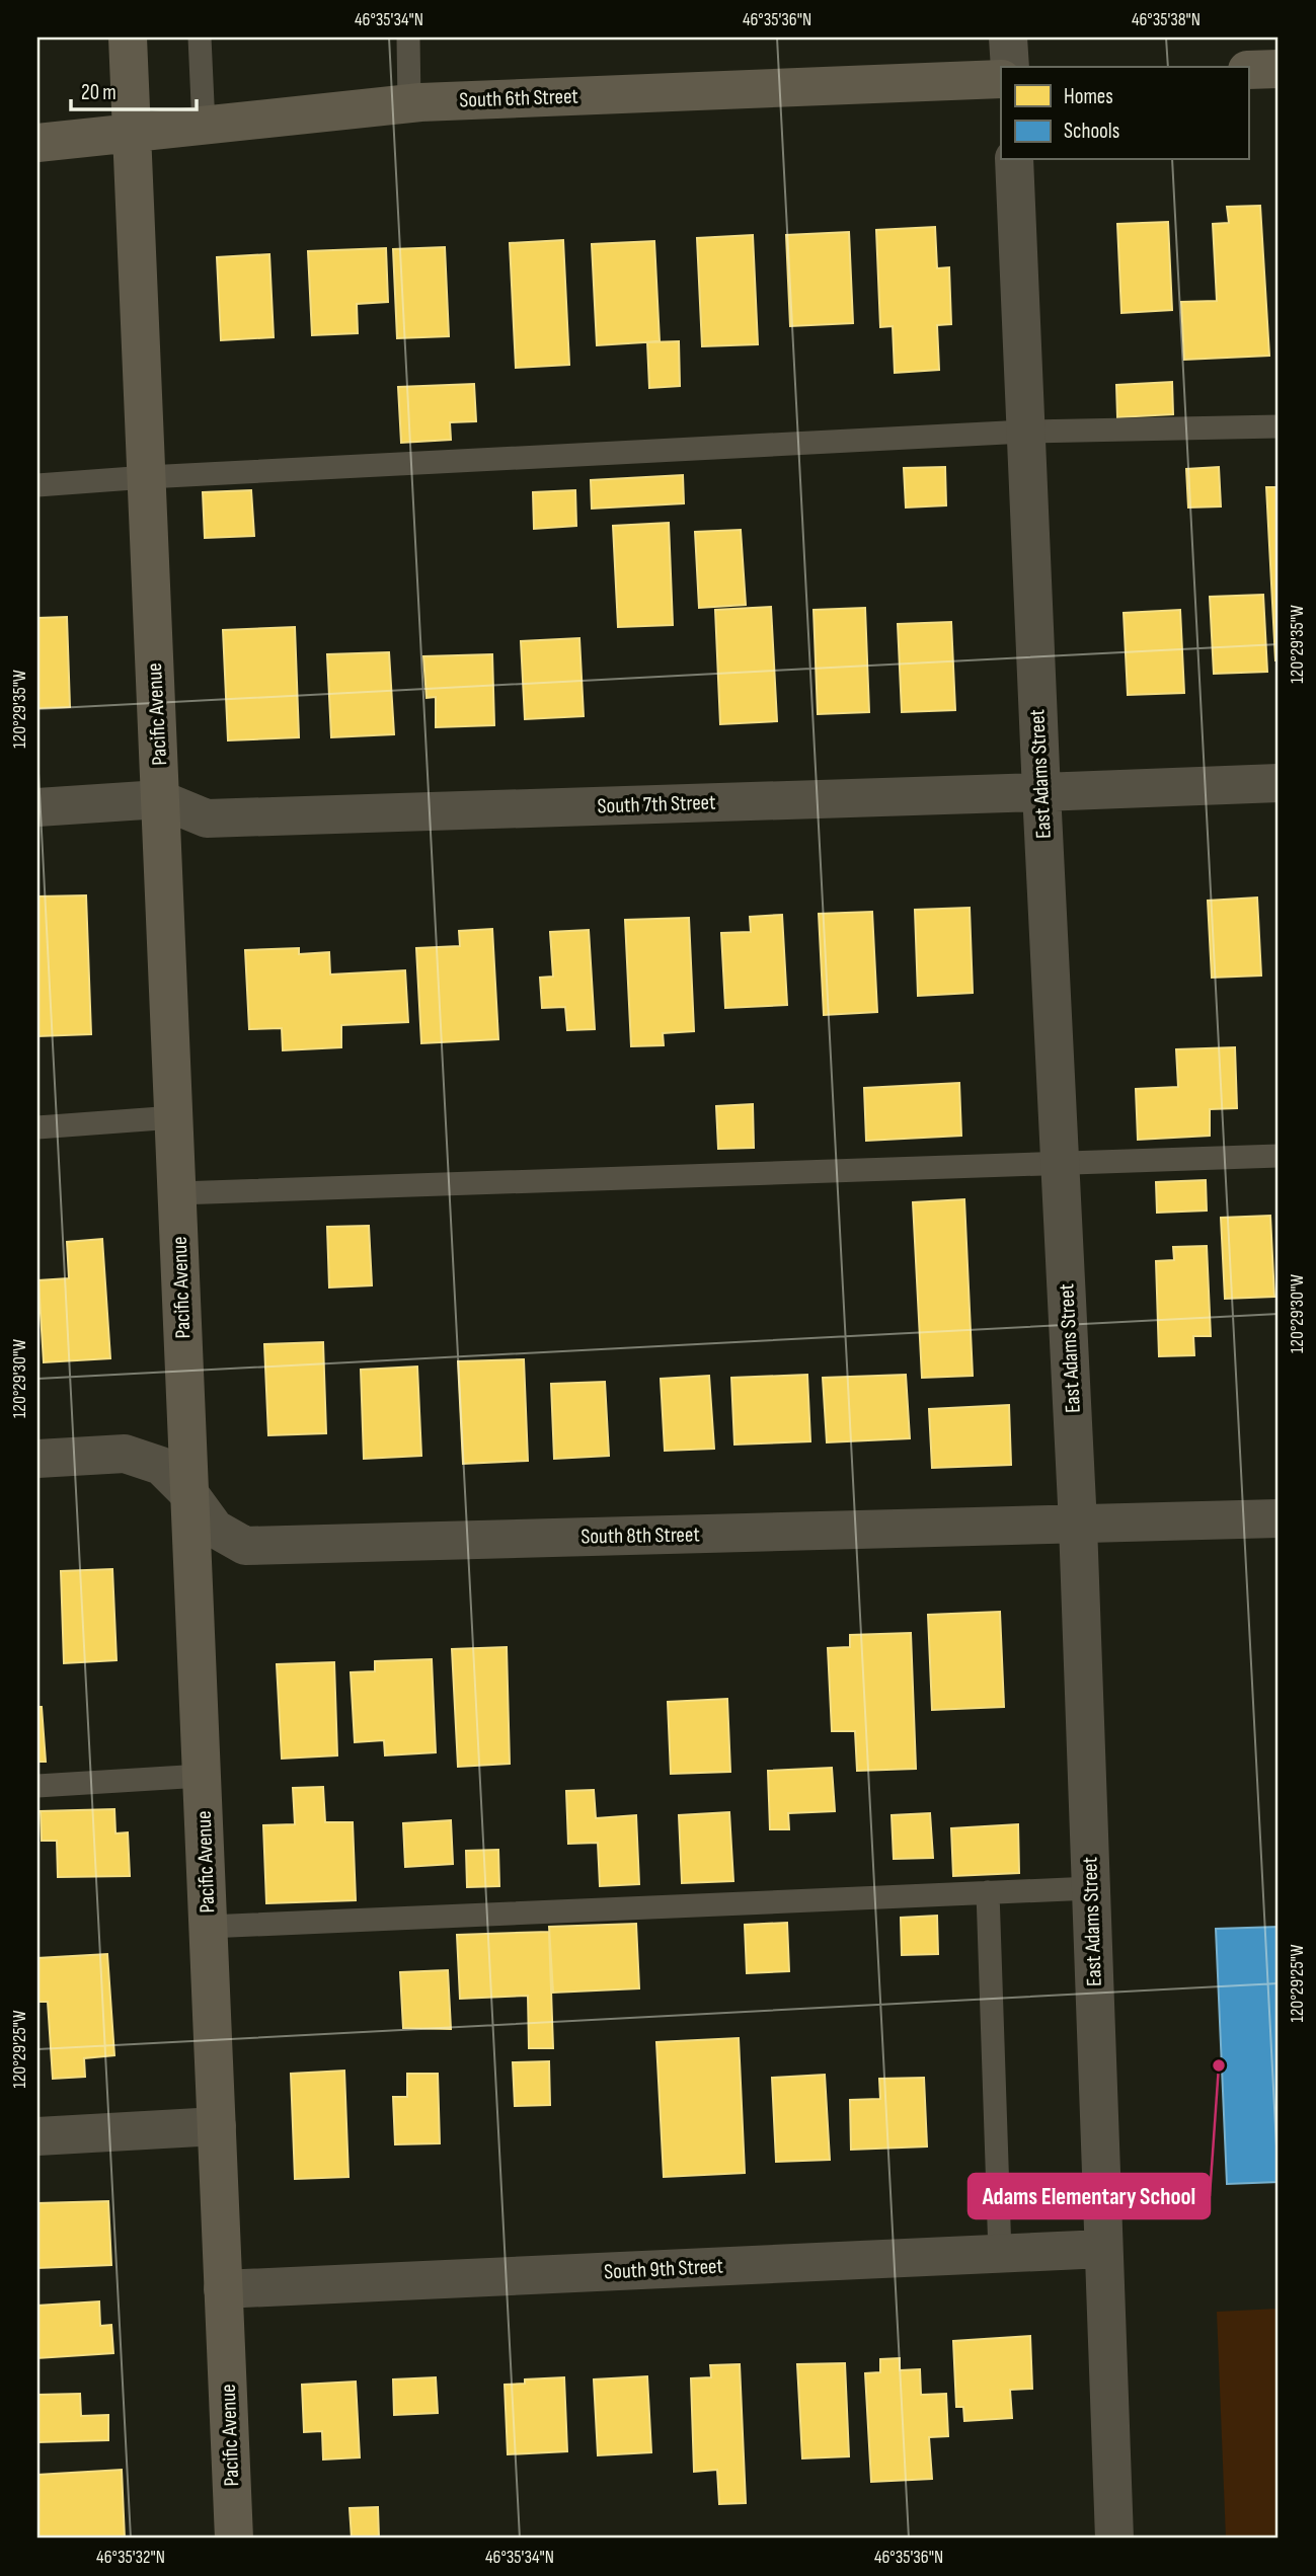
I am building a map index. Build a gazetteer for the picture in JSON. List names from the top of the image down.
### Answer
{
  "streets": {
    "street": [
      "South 6th Street",
      "Pacific Avenue",
      "East Adams Street",
      "South 7th Street",
      "South 8th Street",
      "South 9th Street"
    ]
  },
  "crossings": [
    ["South 6th Street", "Pacific Avenue"],
    ["Pacific Avenue", "South 7th Street"],
    ["Pacific Avenue", "South 8th Street"],
    ["Pacific Avenue", "South 9th Street"],
    ["East Adams Street", "South 7th Street"],
    ["East Adams Street", "South 8th Street"],
    ["East Adams Street", "South 9th Street"]
  ],
  "places": ["Adams Elementary School"],
  "legend": ["Homes", "Schools"],
  "scale_bar": "20 m",
  "coordinates": [
    "46°35'34\"N",
    "46°35'36\"N",
    "46°35'38\"N",
    "120°29'35\"W",
    "120°29'30\"W",
    "120°29'25\"W",
    "46°35'32\"N"
  ]
}
